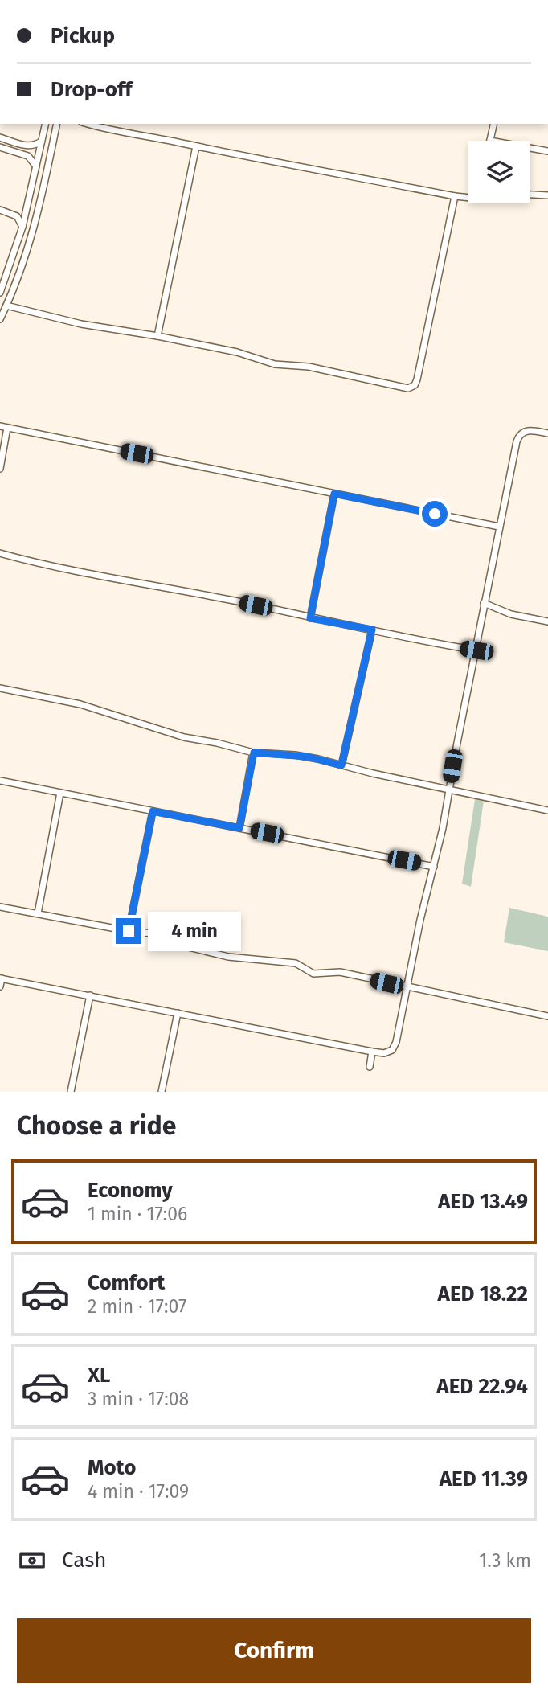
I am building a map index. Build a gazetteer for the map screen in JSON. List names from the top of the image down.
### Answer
{
  "page": {
    "banner": ["Pickup", "Drop-off"],
    "bubble": "4 min",
    "heading": "Choose a ride",
    "list": [
      {
        "name": "Economy",
        "note": "1 min · 17:06",
        "value": "AED 13.49"
      },
      {
        "name": "Comfort",
        "note": "2 min · 17:07",
        "value": "AED 18.22"
      },
      {
        "name": "XL",
        "note": "3 min · 17:08",
        "value": "AED 22.94"
      },
      {
        "name": "Moto",
        "note": "4 min · 17:09",
        "value": "AED 11.39"
      }
    ],
    "pay": ["Cash", "1.3 km"],
    "buttons": "Confirm"
  }
}
